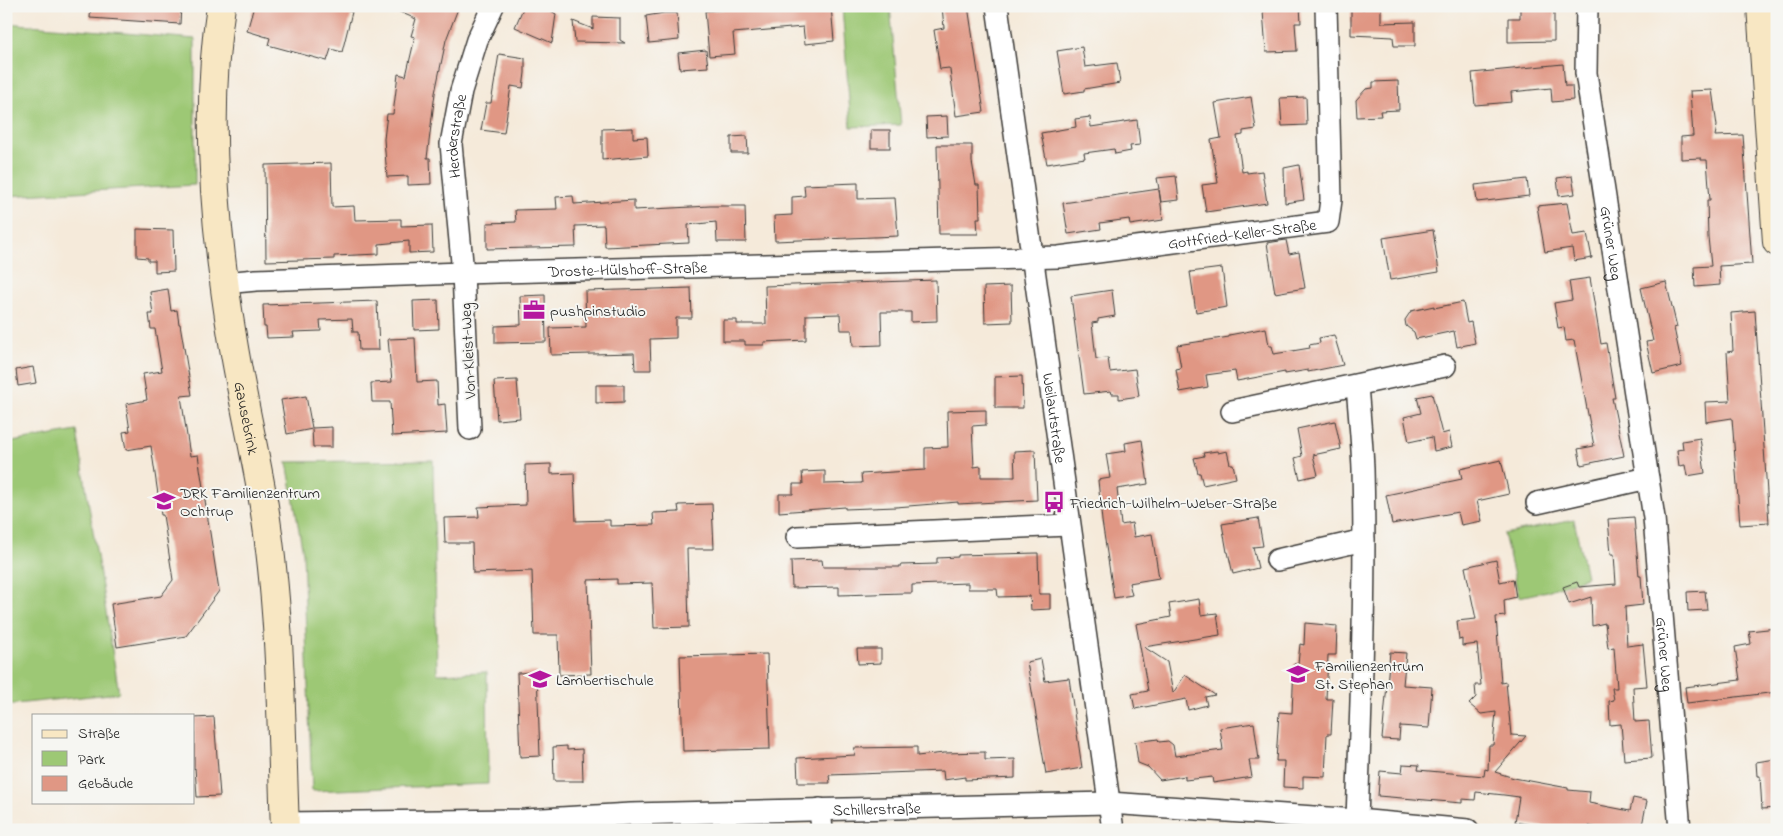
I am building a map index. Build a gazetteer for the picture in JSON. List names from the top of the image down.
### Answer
{
  "streets": {
    "main road": ["Gausebrink"],
    "street": [
      "Herderstraße",
      "Gottfried-Keller-Straße",
      "Grüner Weg",
      "Droste-Hülshoff-Straße",
      "Von-Kleist-Weg",
      "Weilautstraße",
      "Schillerstraße"
    ]
  },
  "crossings": [
    ["Herderstraße", "Droste-Hülshoff-Straße"],
    ["Herderstraße", "Von-Kleist-Weg"],
    ["Gottfried-Keller-Straße", "Droste-Hülshoff-Straße"],
    ["Gottfried-Keller-Straße", "Weilautstraße"],
    ["Droste-Hülshoff-Straße", "Von-Kleist-Weg"],
    ["Droste-Hülshoff-Straße", "Gausebrink"],
    ["Droste-Hülshoff-Straße", "Weilautstraße"],
    ["Gausebrink", "Schillerstraße"],
    ["Weilautstraße", "Schillerstraße"]
  ],
  "places": {
    "office": ["pushpinstudio"],
    "school or university": ["DRK Familienzentrum Ochtrup", "Familienzentrum St. Stephan", "Lambertischule"],
    "bus stop": ["Friedrich-Wilhelm-Weber-Straße"]
  },
  "legend": ["Straße", "Park", "Gebäude"]
}
